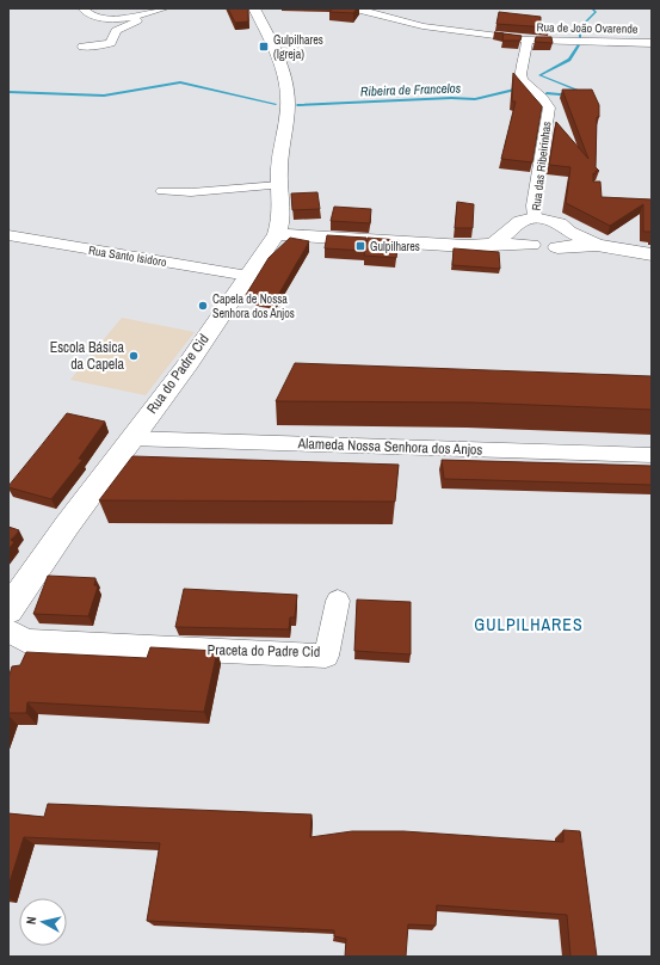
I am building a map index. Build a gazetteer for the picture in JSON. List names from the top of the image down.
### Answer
{
  "streets": {
    "street": [
      "Rua de João Ovarende",
      "Rua das Ribeirinhas",
      "Rua Santo Isidoro",
      "Rua do Padre Cid",
      "Alameda Nossa Senhora dos Anjos",
      "Praceta do Padre Cid"
    ]
  },
  "crossings": [
    ["Rua de João Ovarende", "Rua das Ribeirinhas"],
    ["Rua Santo Isidoro", "Rua do Padre Cid"],
    ["Rua do Padre Cid", "Alameda Nossa Senhora dos Anjos"]
  ],
  "districts": ["GULPILHARES"],
  "water": ["Ribeira de Francelos"],
  "places": {
    "transit": ["Gulpilhares (Igreja)", "Gulpilhares"],
    "other": ["Capela de Nossa Senhora dos Anjos", "Escola Básica da Capela"]
  },
  "north": "left"
}
